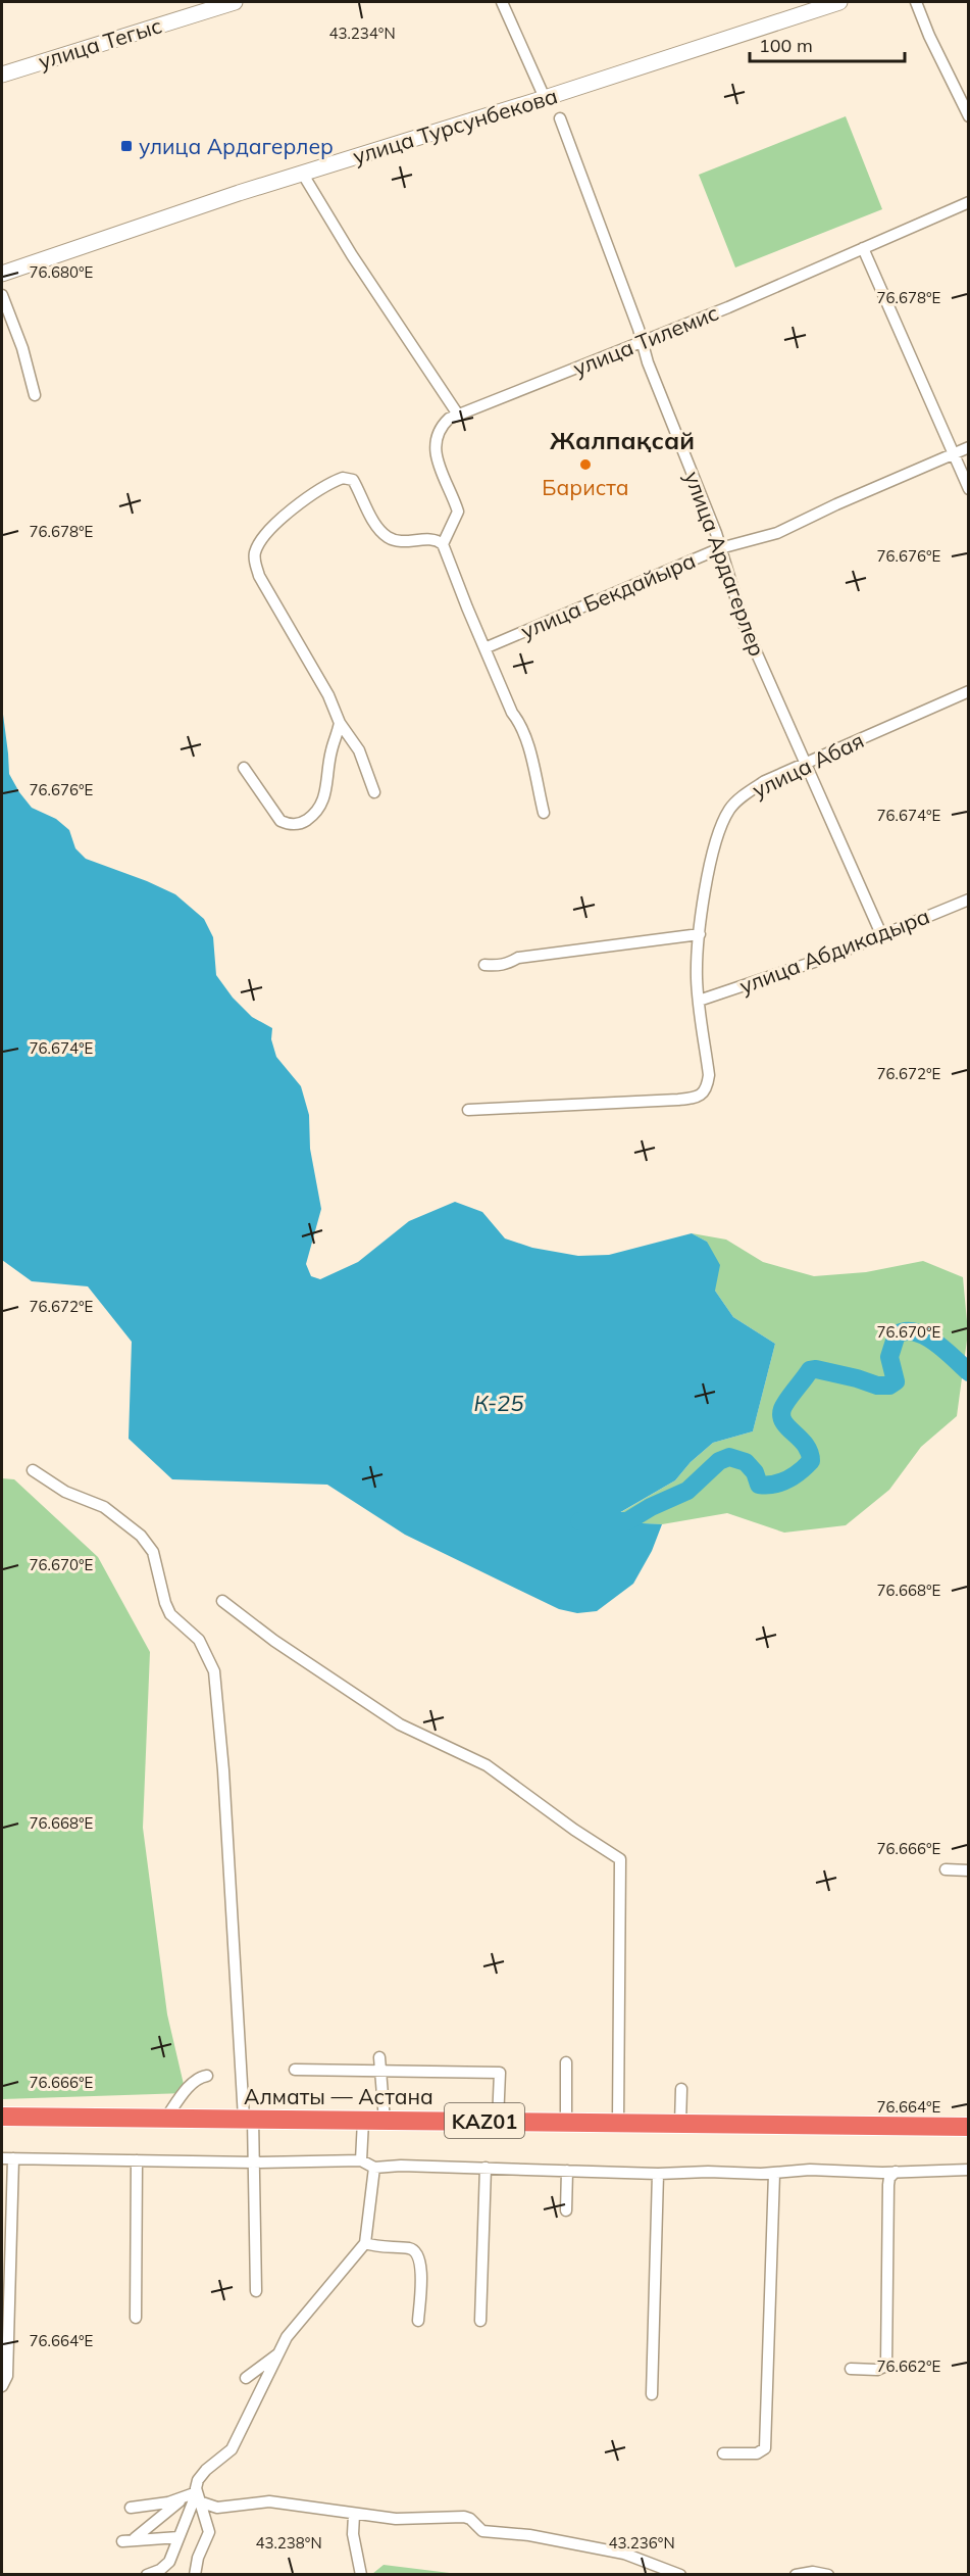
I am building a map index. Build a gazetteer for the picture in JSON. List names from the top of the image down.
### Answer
{
  "streets": {
    "highway": ["Алматы — Астана", "KАZ01"],
    "street": [
      "улица Тегыс",
      "улица Турсунбекова",
      "улица Тилемис",
      "улица Ардагерлер",
      "улица Бекдайыра",
      "улица Абая",
      "улица Абдикадыра"
    ]
  },
  "crossings": [
    ["улица Тилемис", "улица Ардагерлер"],
    ["улица Ардагерлер", "улица Бекдайыра"],
    ["улица Ардагерлер", "улица Абая"],
    ["улица Ардагерлер", "улица Абдикадыра"],
    ["улица Абая", "улица Абдикадыра"]
  ],
  "districts": ["Жалпақсай"],
  "water": ["К-25"],
  "places": {
    "transit": ["улица Ардагерлер"],
    "other": ["Бариста"]
  },
  "scale_bar": "100 m",
  "coordinates": [
    "43.234°N",
    "76.680°E",
    "76.678°E",
    "76.676°E",
    "76.674°E",
    "76.672°E",
    "76.670°E",
    "76.668°E",
    "76.666°E",
    "76.664°E",
    "76.662°E",
    "43.238°N",
    "43.236°N"
  ]
}
